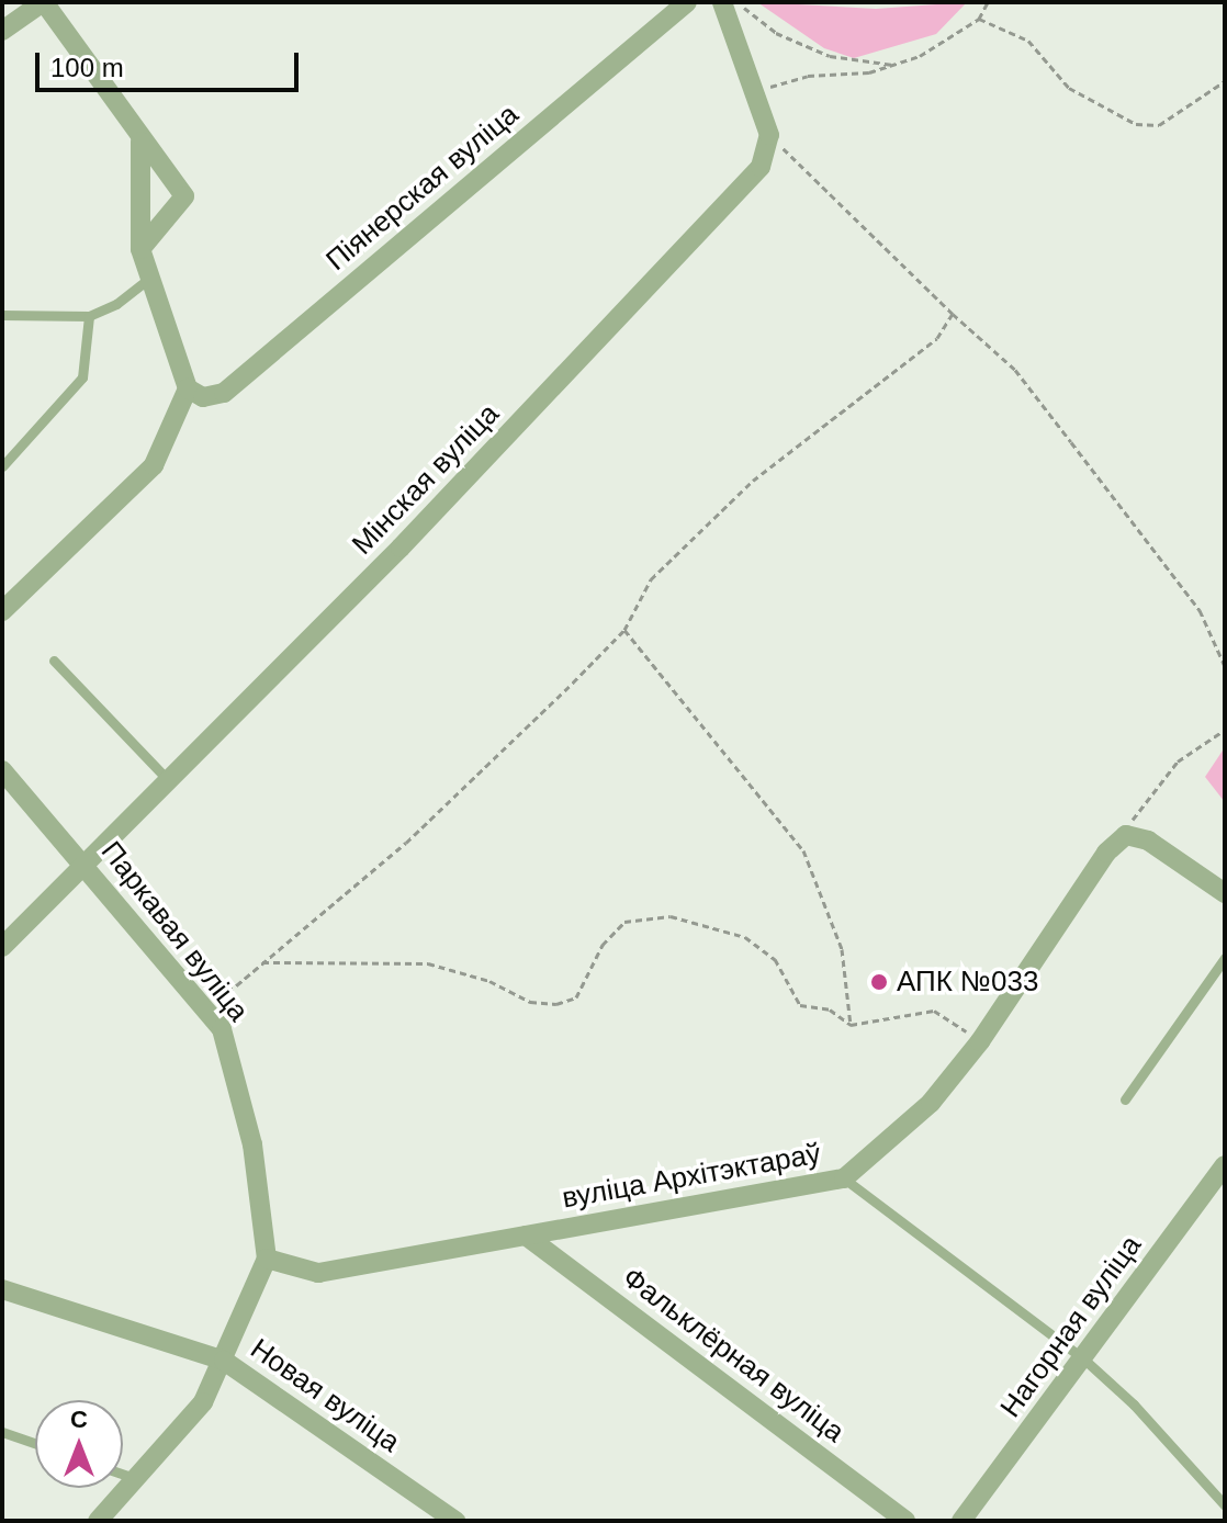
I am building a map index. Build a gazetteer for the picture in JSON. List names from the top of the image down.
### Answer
{
  "streets": {
    "street": [
      "Піянерская вуліца",
      "Мінская вуліца",
      "Паркавая вуліца",
      "вуліца Архітэктараў",
      "Нагорная вуліца",
      "Фальклёрная вуліца",
      "Новая вуліца"
    ]
  },
  "crossings": [
    ["Мінская вуліца", "Паркавая вуліца"],
    ["Паркавая вуліца", "вуліца Архітэктараў"],
    ["Паркавая вуліца", "Новая вуліца"],
    ["вуліца Архітэктараў", "Фальклёрная вуліца"]
  ],
  "places": ["АПК №033"],
  "scale_bar": "100 m",
  "north": "top"
}
